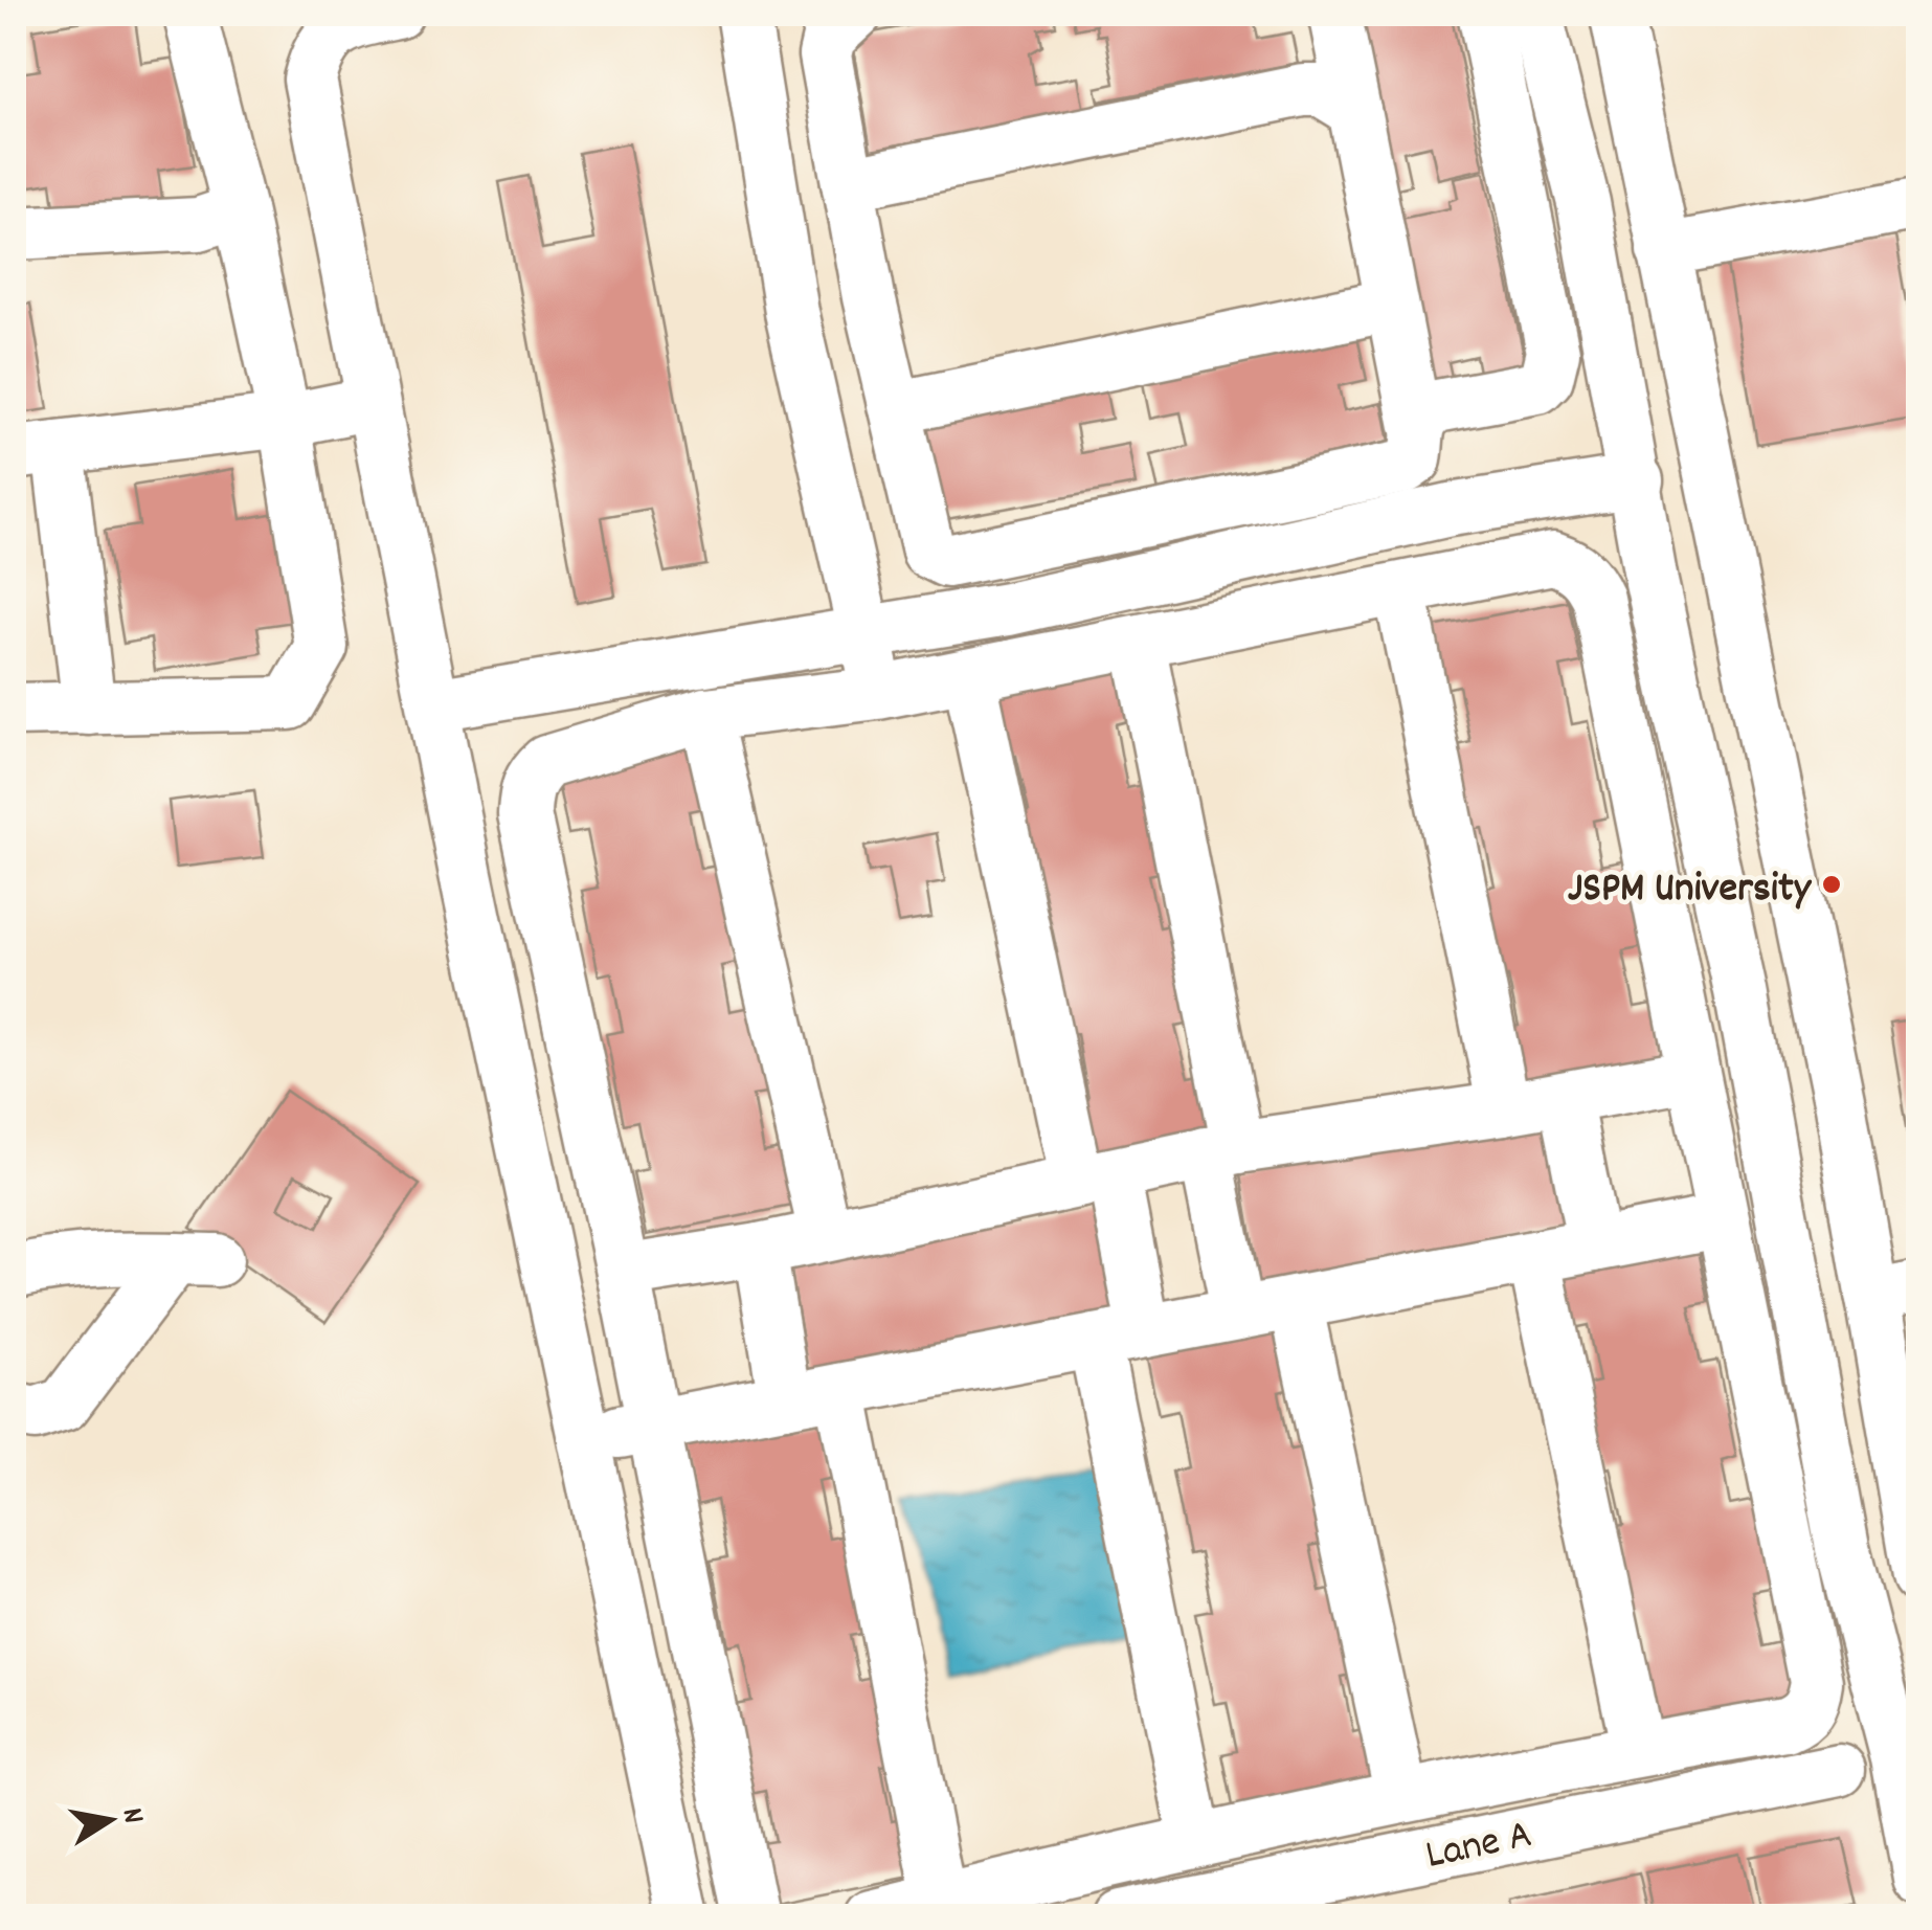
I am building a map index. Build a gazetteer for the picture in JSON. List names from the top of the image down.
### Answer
{
  "streets": {
    "street": ["Lane A"]
  },
  "places": ["JSPM University"],
  "north": "right"
}
